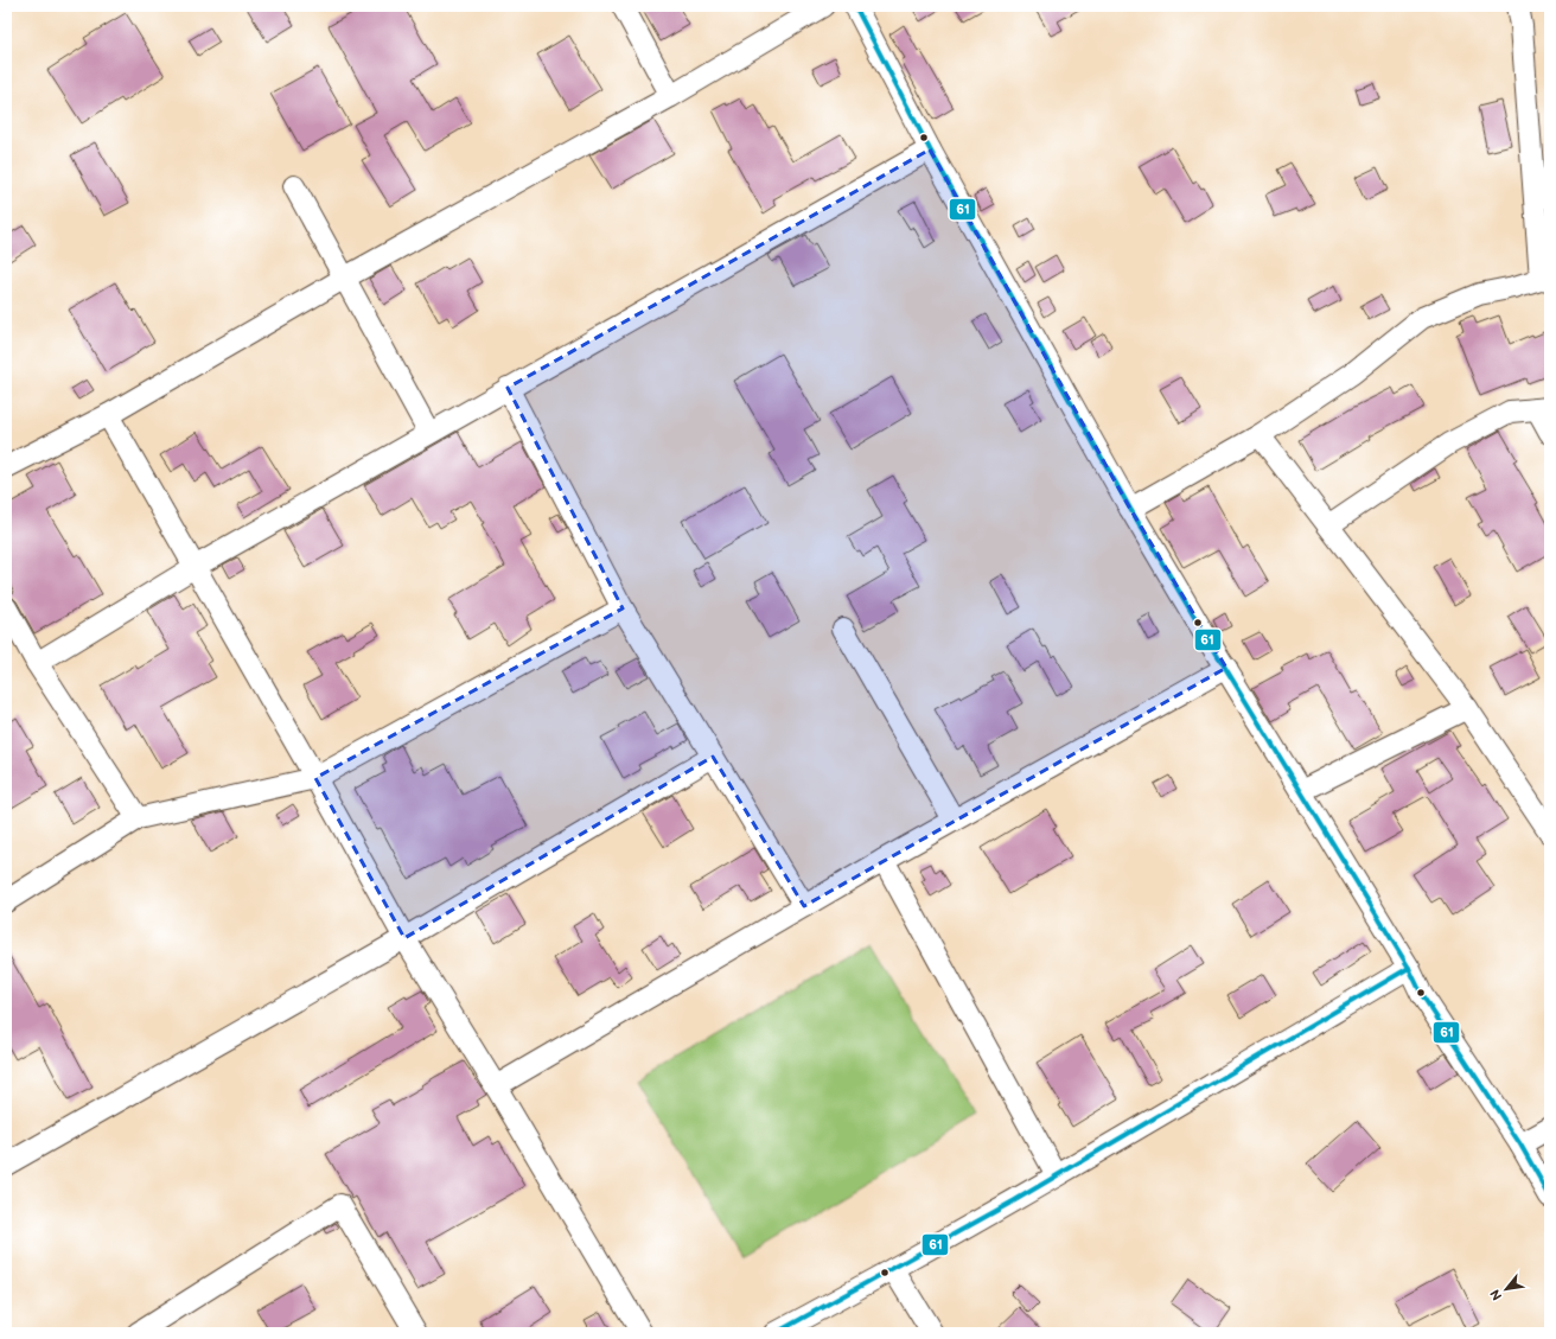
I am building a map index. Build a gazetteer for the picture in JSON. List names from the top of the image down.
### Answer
{
  "lines": ["transit line 61"],
  "north": "bottom left"
}
